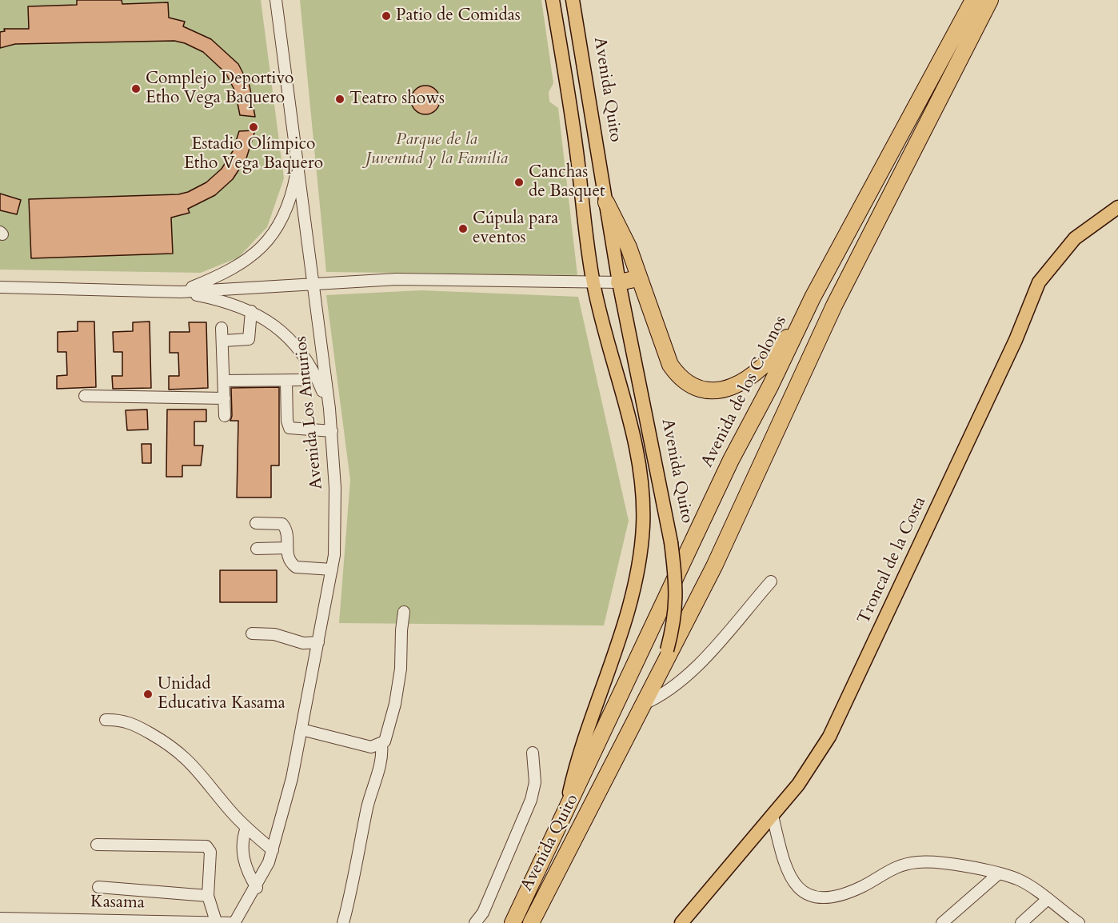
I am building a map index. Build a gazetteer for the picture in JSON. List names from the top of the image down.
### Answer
{
  "streets": {
    "highway": ["Avenida Quito", "Avenida de los Colonos"],
    "main road": ["Troncal de la Costa"],
    "street": ["Avenida Los Anturios", "Kasama"]
  },
  "crossings": [
    ["Avenida Quito", "Avenida de los Colonos"],
    ["Avenida Los Anturios", "Kasama"]
  ],
  "parks": ["Parque de la Juventud y la Familia"],
  "places": [
    "Patio de Comidas",
    "Complejo Deportivo Etho Vega Baquero",
    "Teatro shows",
    "Estadio Olímpico Etho Vega Baquero",
    "Canchas de Basquet",
    "Cúpula para eventos",
    "Unidad Educativa Kasama"
  ]
}
